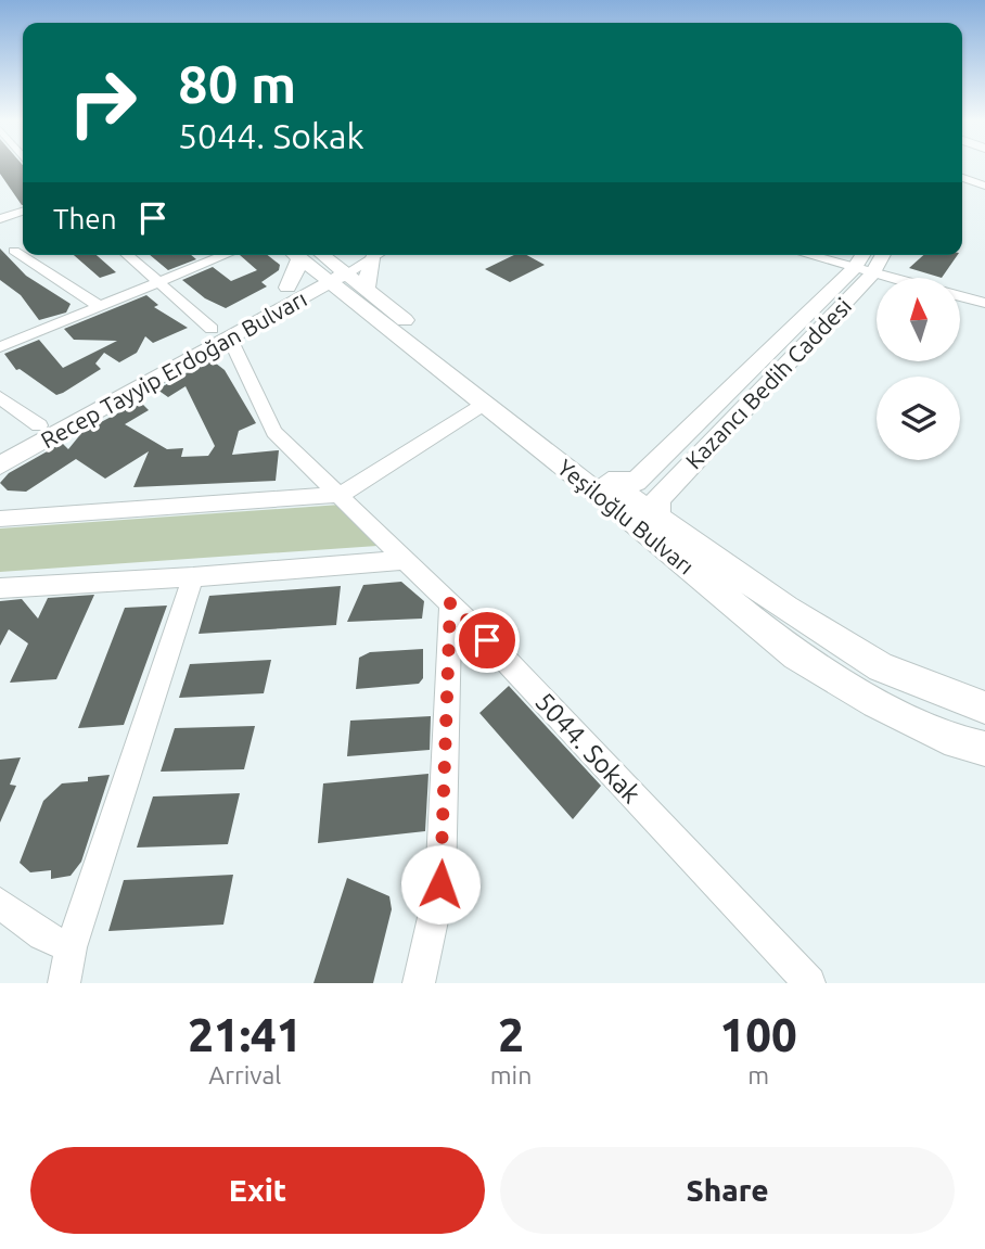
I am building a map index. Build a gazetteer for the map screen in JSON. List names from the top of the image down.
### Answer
{
  "streets": {
    "main road": ["Recep Tayyip Erdoğan Bulvarı", "Kazancı Bedih Caddesi", "Yeşiloğlu Bulvarı"],
    "street": ["5044. Sokak"]
  },
  "crossings": [
    ["Recep Tayyip Erdoğan Bulvarı", "Yeşiloğlu Bulvarı"],
    ["Recep Tayyip Erdoğan Bulvarı", "5044. Sokak"],
    ["Kazancı Bedih Caddesi", "Yeşiloğlu Bulvarı"]
  ],
  "north": "top",
  "page": {
    "turn": ["80 m", "5044. Sokak"],
    "then": "Then",
    "eta": [
      "21:41",
      "Arrival",
      "2",
      "min",
      "100",
      "m"
    ],
    "buttons": ["Exit", "Share"]
  }
}
